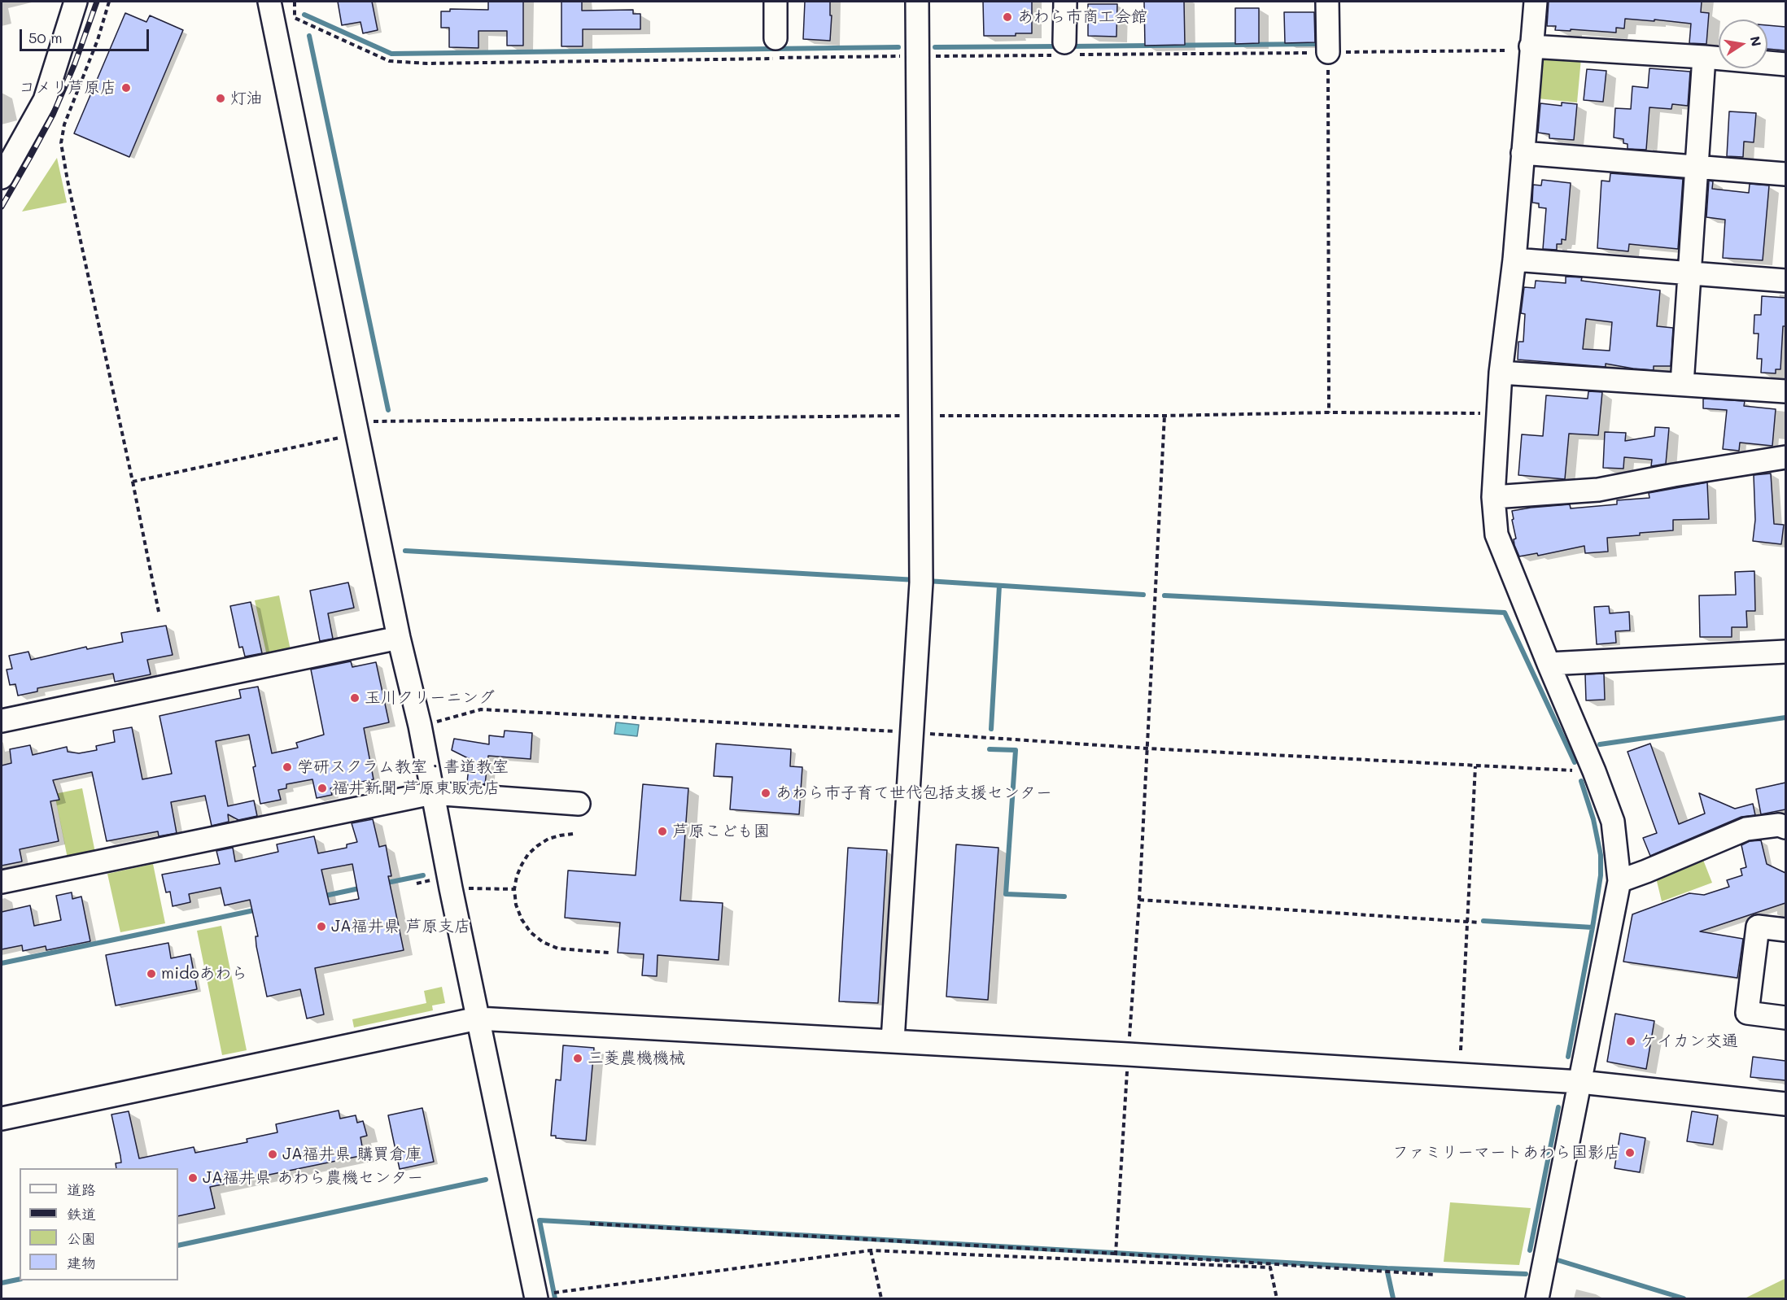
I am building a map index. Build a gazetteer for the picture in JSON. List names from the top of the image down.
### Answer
{
  "places": [
    "あわら市商工会館",
    "コメリ芦原店",
    "灯油",
    "玉川クリーニング",
    "学研スクラム教室・書道教室",
    "福井新聞 芦原東販売店",
    "あわら市子育て世代包括支援センター",
    "芦原こども園",
    "JA福井県 芦原支店",
    "midoあわら",
    "ケイカン交通",
    "三菱農機機械",
    "ファミリーマートあわら国影店",
    "JA福井県 購買倉庫",
    "JA福井県 あわら農機センター"
  ],
  "legend": [
    "道路",
    "鉄道",
    "公園",
    "建物"
  ],
  "scale_bar": "50 m",
  "north": "right"
}
